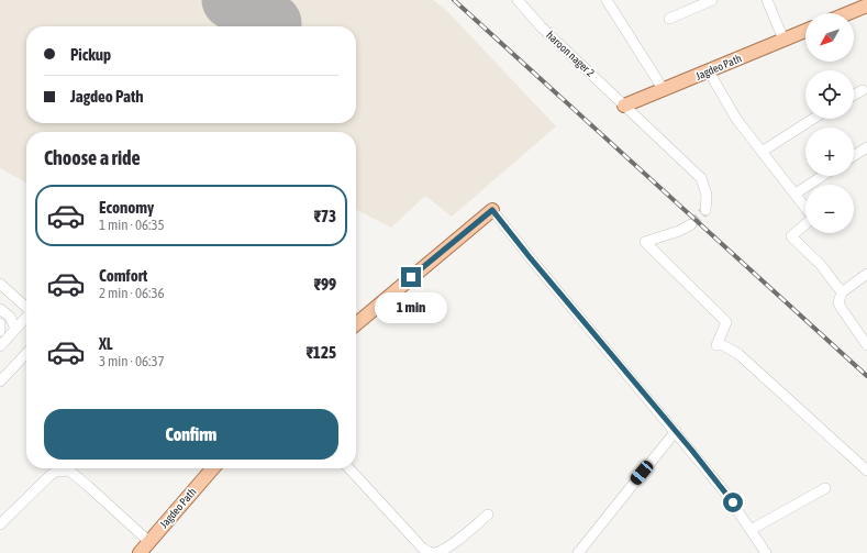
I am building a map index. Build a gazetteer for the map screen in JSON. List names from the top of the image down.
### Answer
{
  "streets": {
    "main road": ["Jagdeo Path"],
    "street": ["haroon nager 2"]
  },
  "crossings": [
    ["haroon nager 2", "Jagdeo Path"]
  ],
  "north": "bottom left",
  "page": {
    "map_buttons": ["+", "−"],
    "banner": ["Pickup", "Jagdeo Path"],
    "heading": "Choose a ride",
    "list": [
      {
        "name": "Economy",
        "note": "1 min · 06:35",
        "value": "₹73"
      },
      {
        "name": "Comfort",
        "note": "2 min · 06:36",
        "value": "₹99"
      },
      {
        "name": "XL",
        "note": "3 min · 06:37",
        "value": "₹125"
      }
    ],
    "bubble": "1 min",
    "buttons": "Confirm"
  }
}
